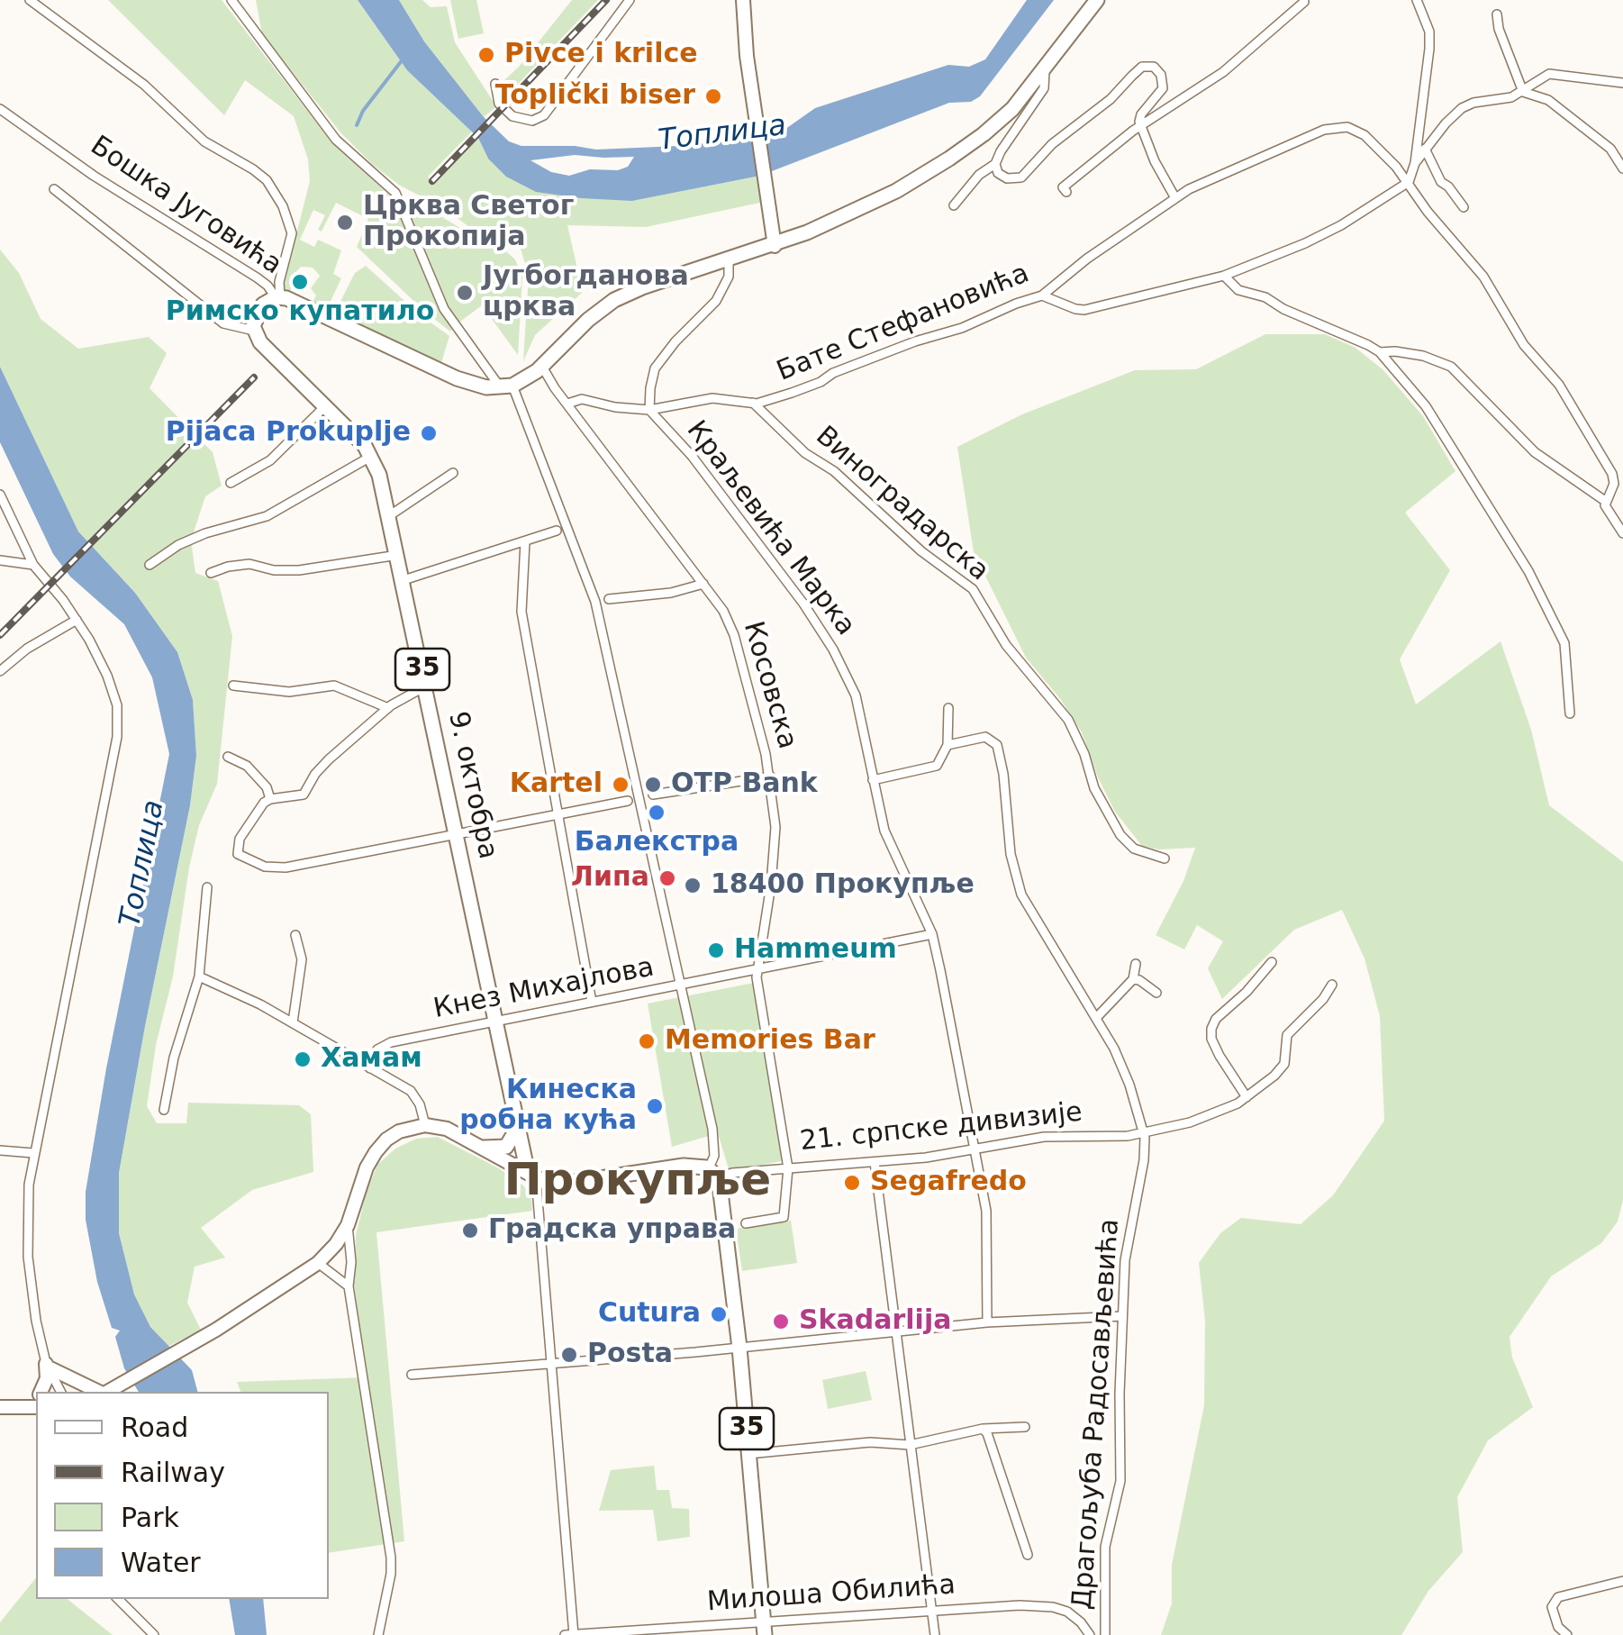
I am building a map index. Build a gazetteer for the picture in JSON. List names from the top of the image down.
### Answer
{
  "streets": {
    "main road": [
      "Бошка Југовића",
      "35",
      "9. октобра",
      "21. српске дивизије"
    ],
    "street": [
      "Бате Стефановића",
      "Виноградарска",
      "Краљевића Марка",
      "Косовска",
      "Кнез Михајлова",
      "Драгољуба Радосављевића",
      "Милоша Обилића"
    ]
  },
  "crossings": [
    ["Бате Стефановића", "Виноградарска"],
    ["Бате Стефановића", "Краљевића Марка"],
    ["Бате Стефановића", "Косовска"],
    ["Краљевића Марка", "Кнез Михајлова"],
    ["Краљевића Марка", "21. српске дивизије"],
    ["35", "21. српске дивизије"],
    ["35", "Милоша Обилића"],
    ["Косовска", "Кнез Михајлова"],
    ["Косовска", "21. српске дивизије"],
    ["9. октобра", "Кнез Михајлова"],
    ["9. октобра", "21. српске дивизије"],
    ["21. српске дивизије", "Драгољуба Радосављевића"]
  ],
  "districts": ["Прокупље"],
  "water": ["Топлица"],
  "places": [
    "Pivce i krilce",
    "Toplički biser",
    "Црква Светог Прокопија",
    "Римско купатило",
    "Југбогданова црква",
    "Pijaca Prokuplje",
    "Kartel",
    "OTP Bank",
    "Балекстра",
    "Липа",
    "18400 Прокупље",
    "Hammeum",
    "Memories Bar",
    "Хамам",
    "Кинеска робна кућа",
    "Segafredo",
    "Градска управа",
    "Cutura",
    "Skadarlija",
    "Posta"
  ],
  "legend": [
    "Road",
    "Railway",
    "Park",
    "Water"
  ]
}
